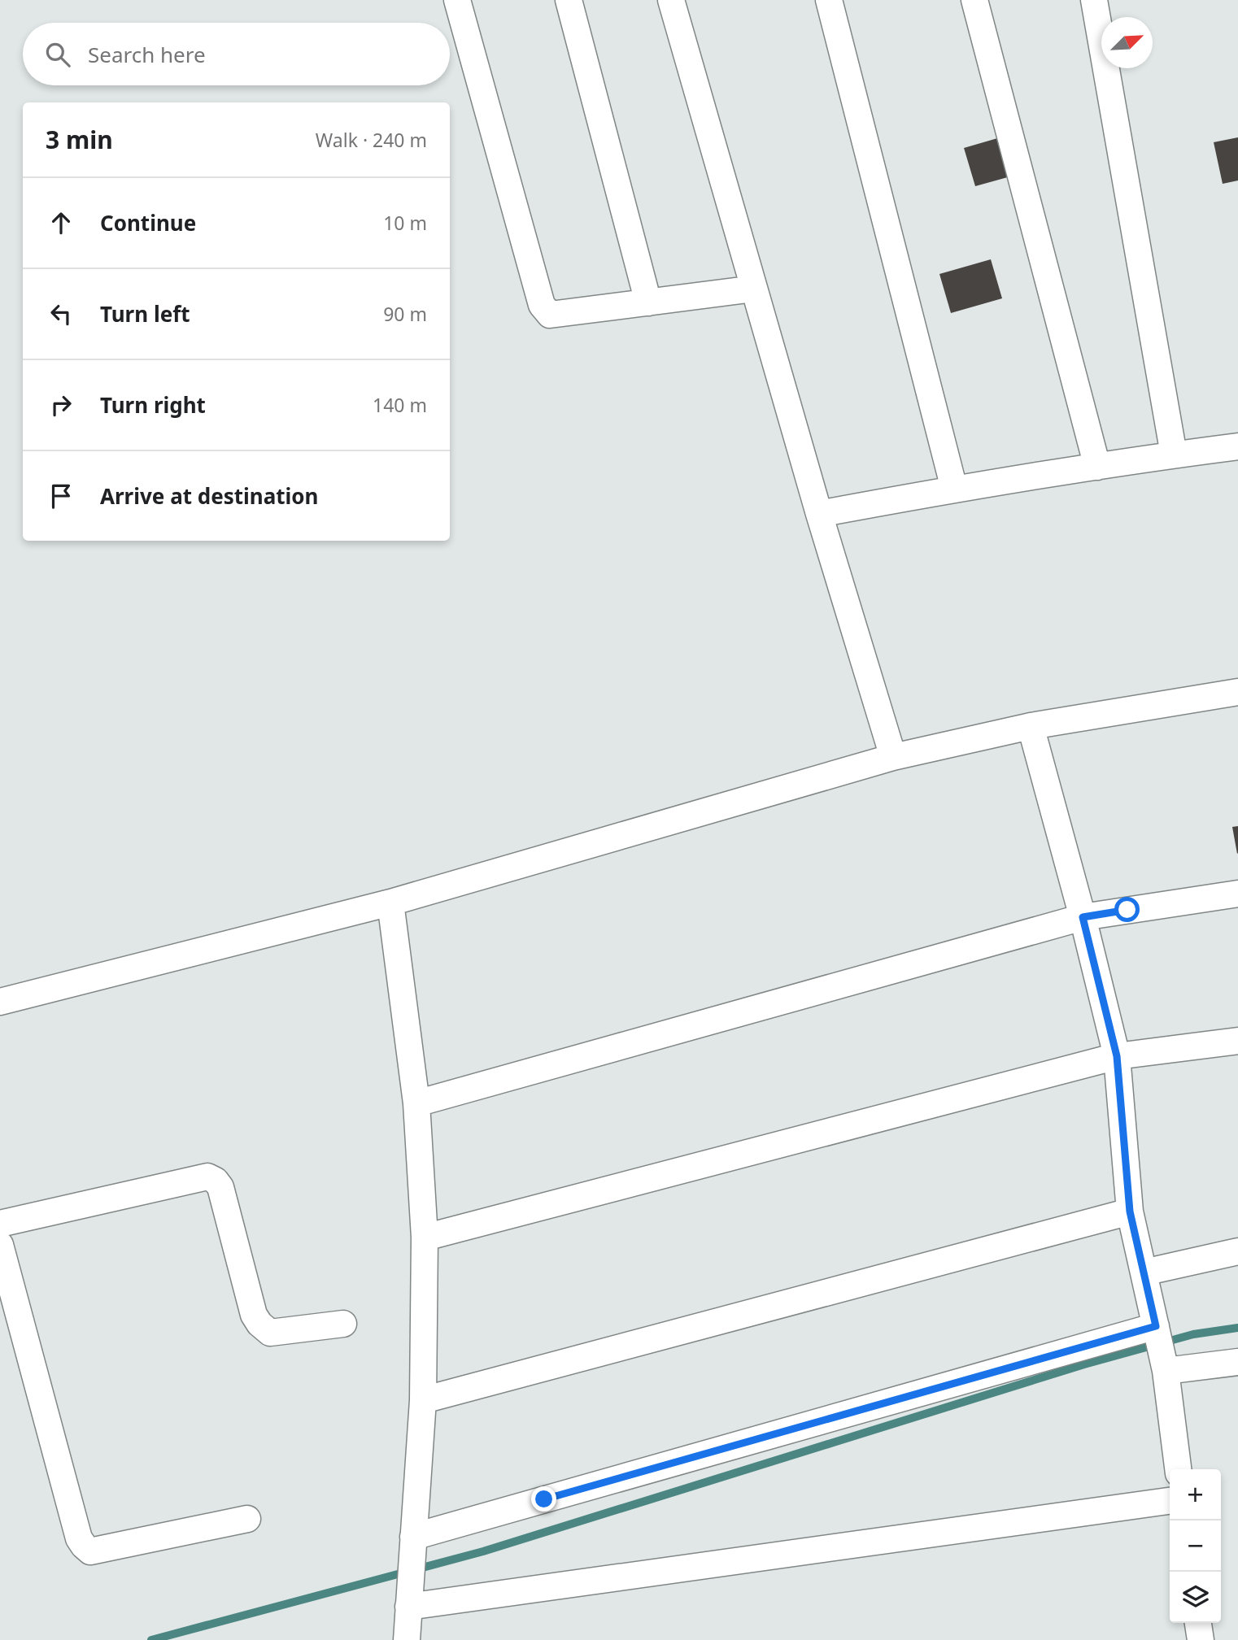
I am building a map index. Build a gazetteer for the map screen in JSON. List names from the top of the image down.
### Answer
{
  "north": "top right",
  "page": {
    "search": "Search here",
    "heading": ["3 min", "Walk · 240 m"],
    "list": [
      ["Continue", "10 m"],
      ["Turn left", "90 m"],
      ["Turn right", "140 m"],
      "Arrive at destination"
    ],
    "map_buttons": ["+", "−"]
  }
}
